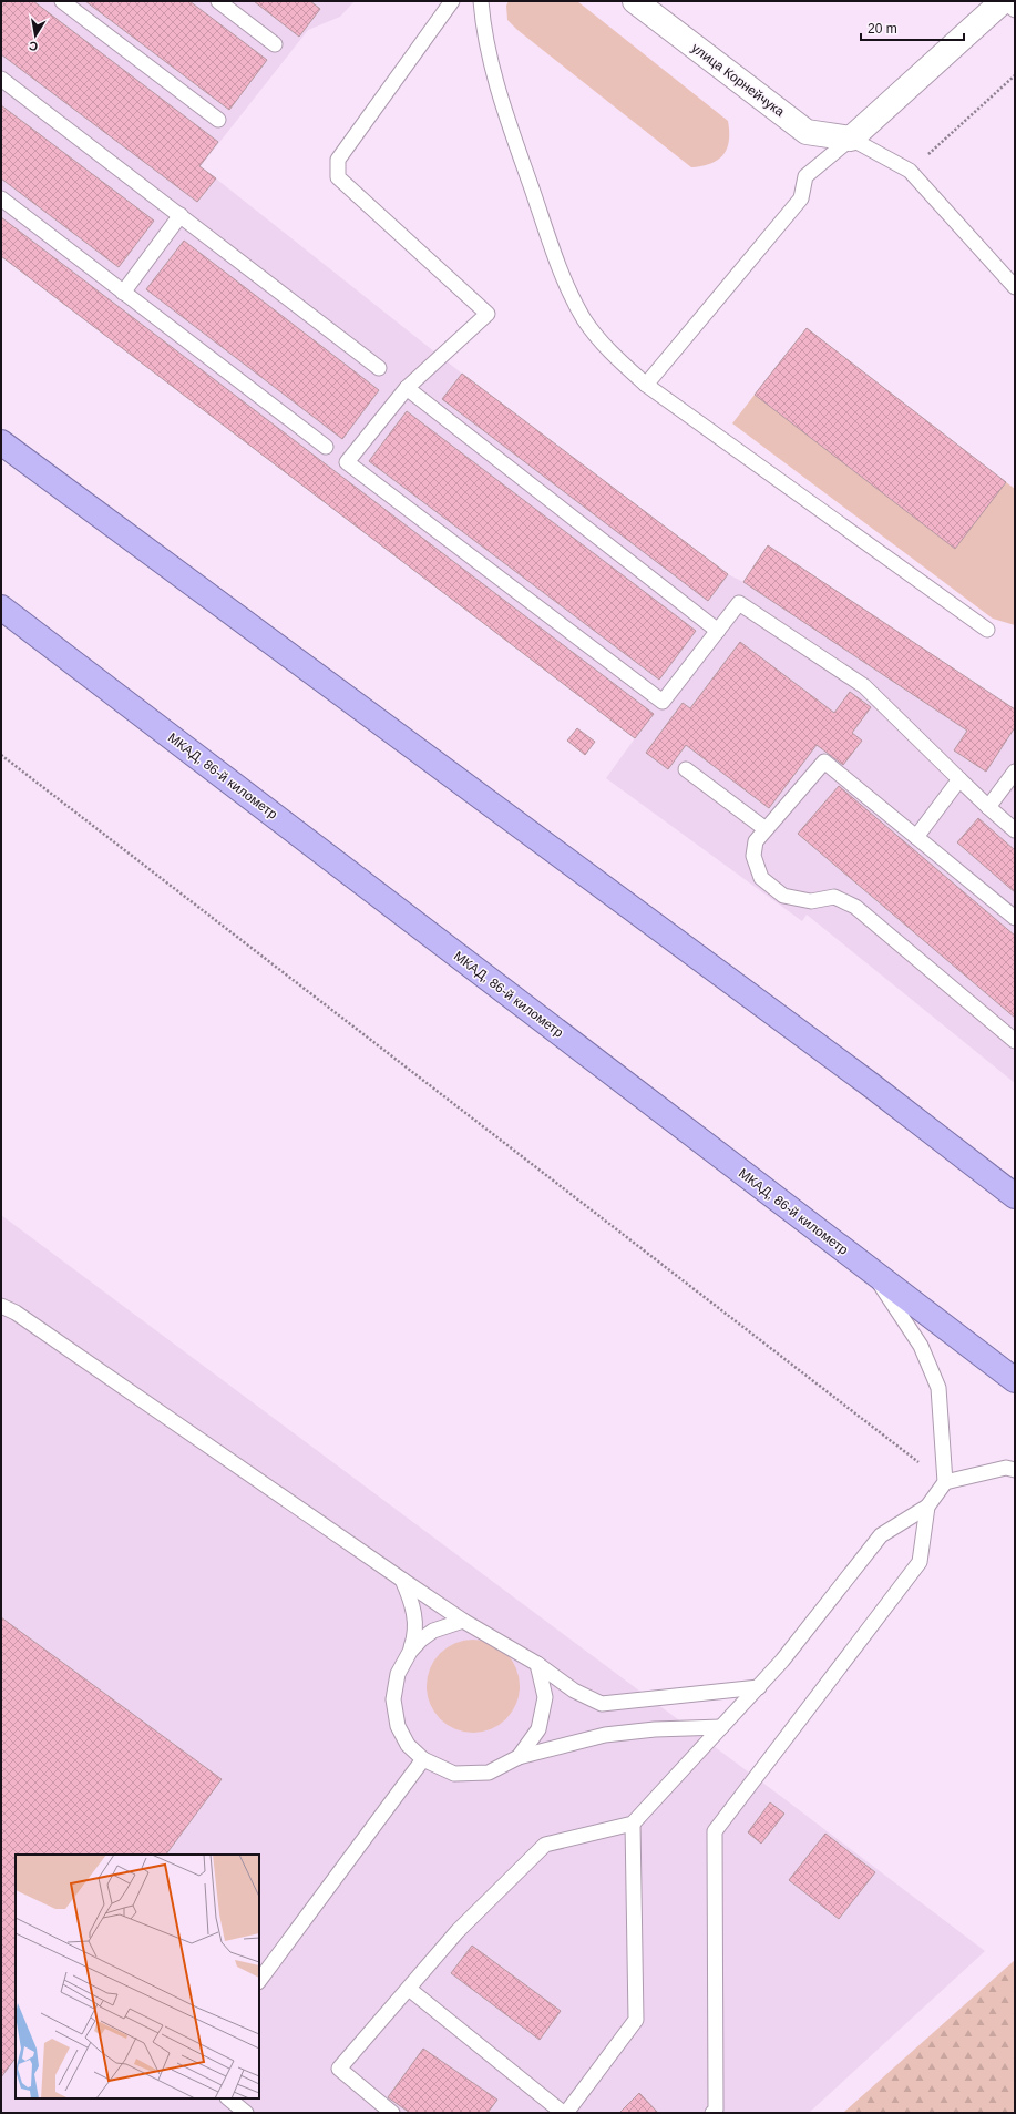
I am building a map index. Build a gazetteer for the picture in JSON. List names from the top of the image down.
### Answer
{
  "streets": {
    "highway": ["МКАД, 86-й километр"],
    "street": ["улица Корнейчука"]
  },
  "scale_bar": "20 m",
  "north": "bottom"
}
